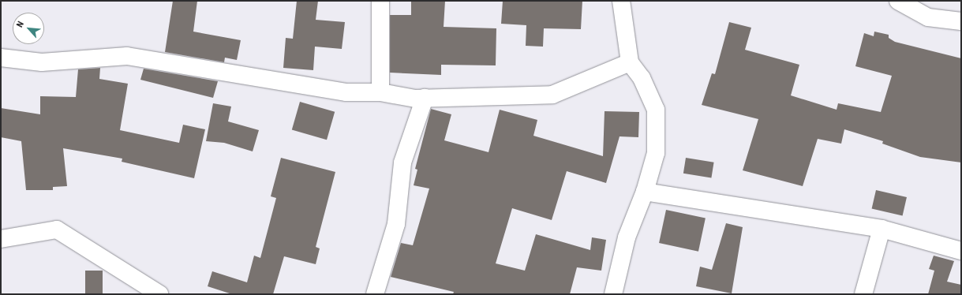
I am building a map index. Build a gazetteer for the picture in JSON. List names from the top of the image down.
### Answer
{
  "north": "top left"
}
